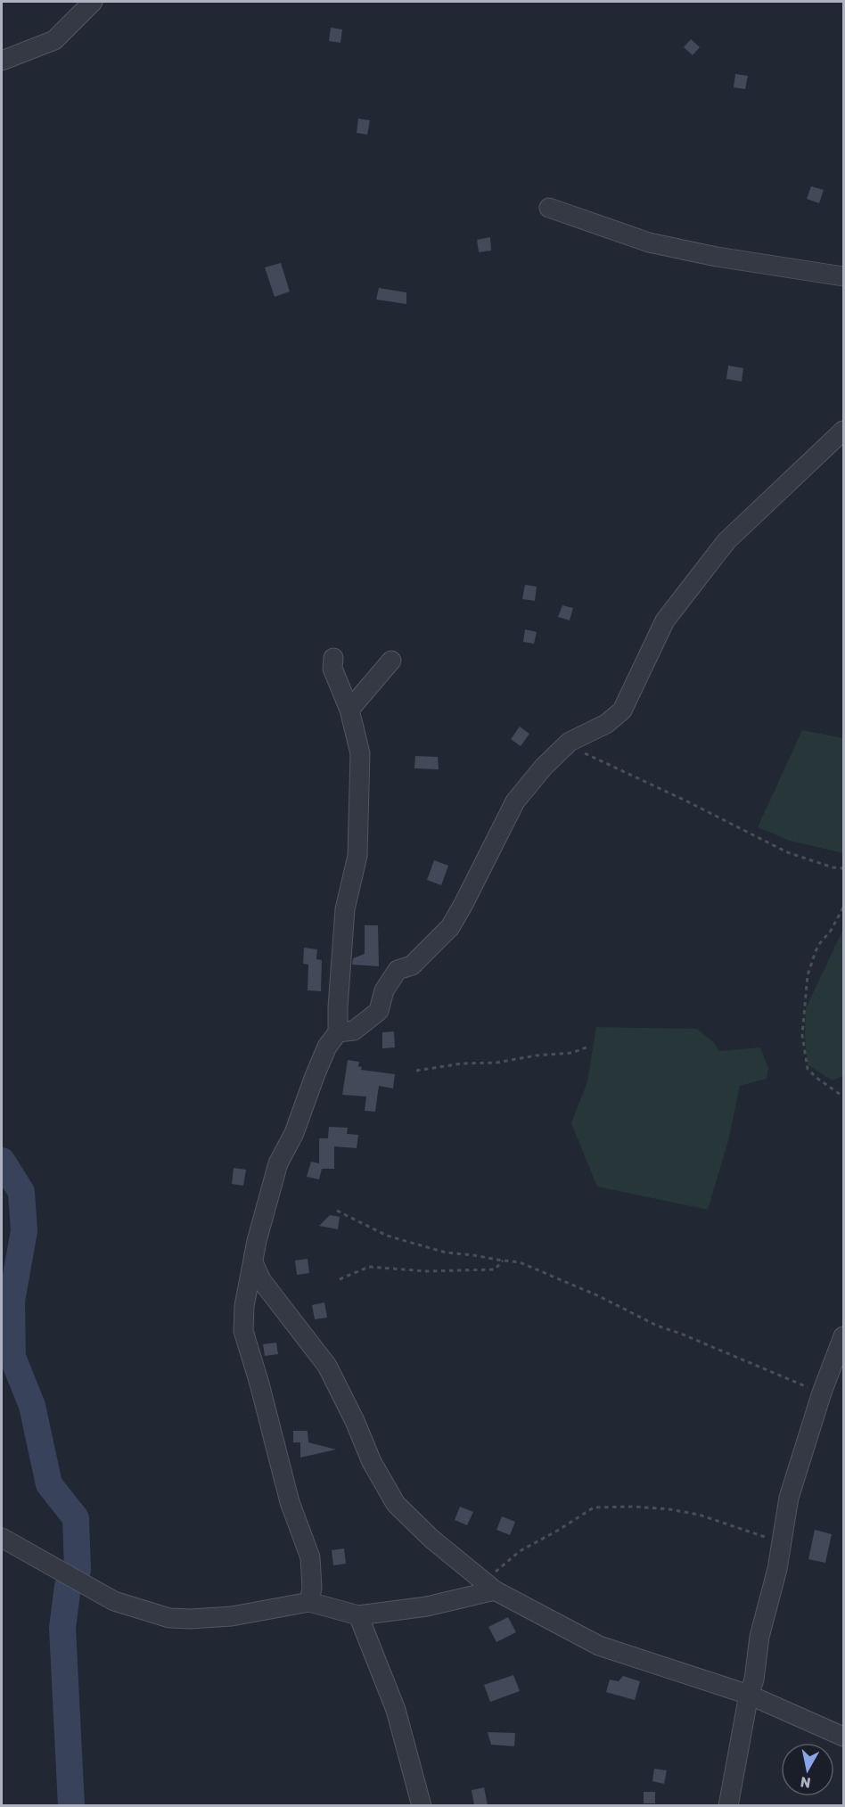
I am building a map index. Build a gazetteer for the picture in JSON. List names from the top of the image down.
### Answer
{
  "north": "bottom"
}
